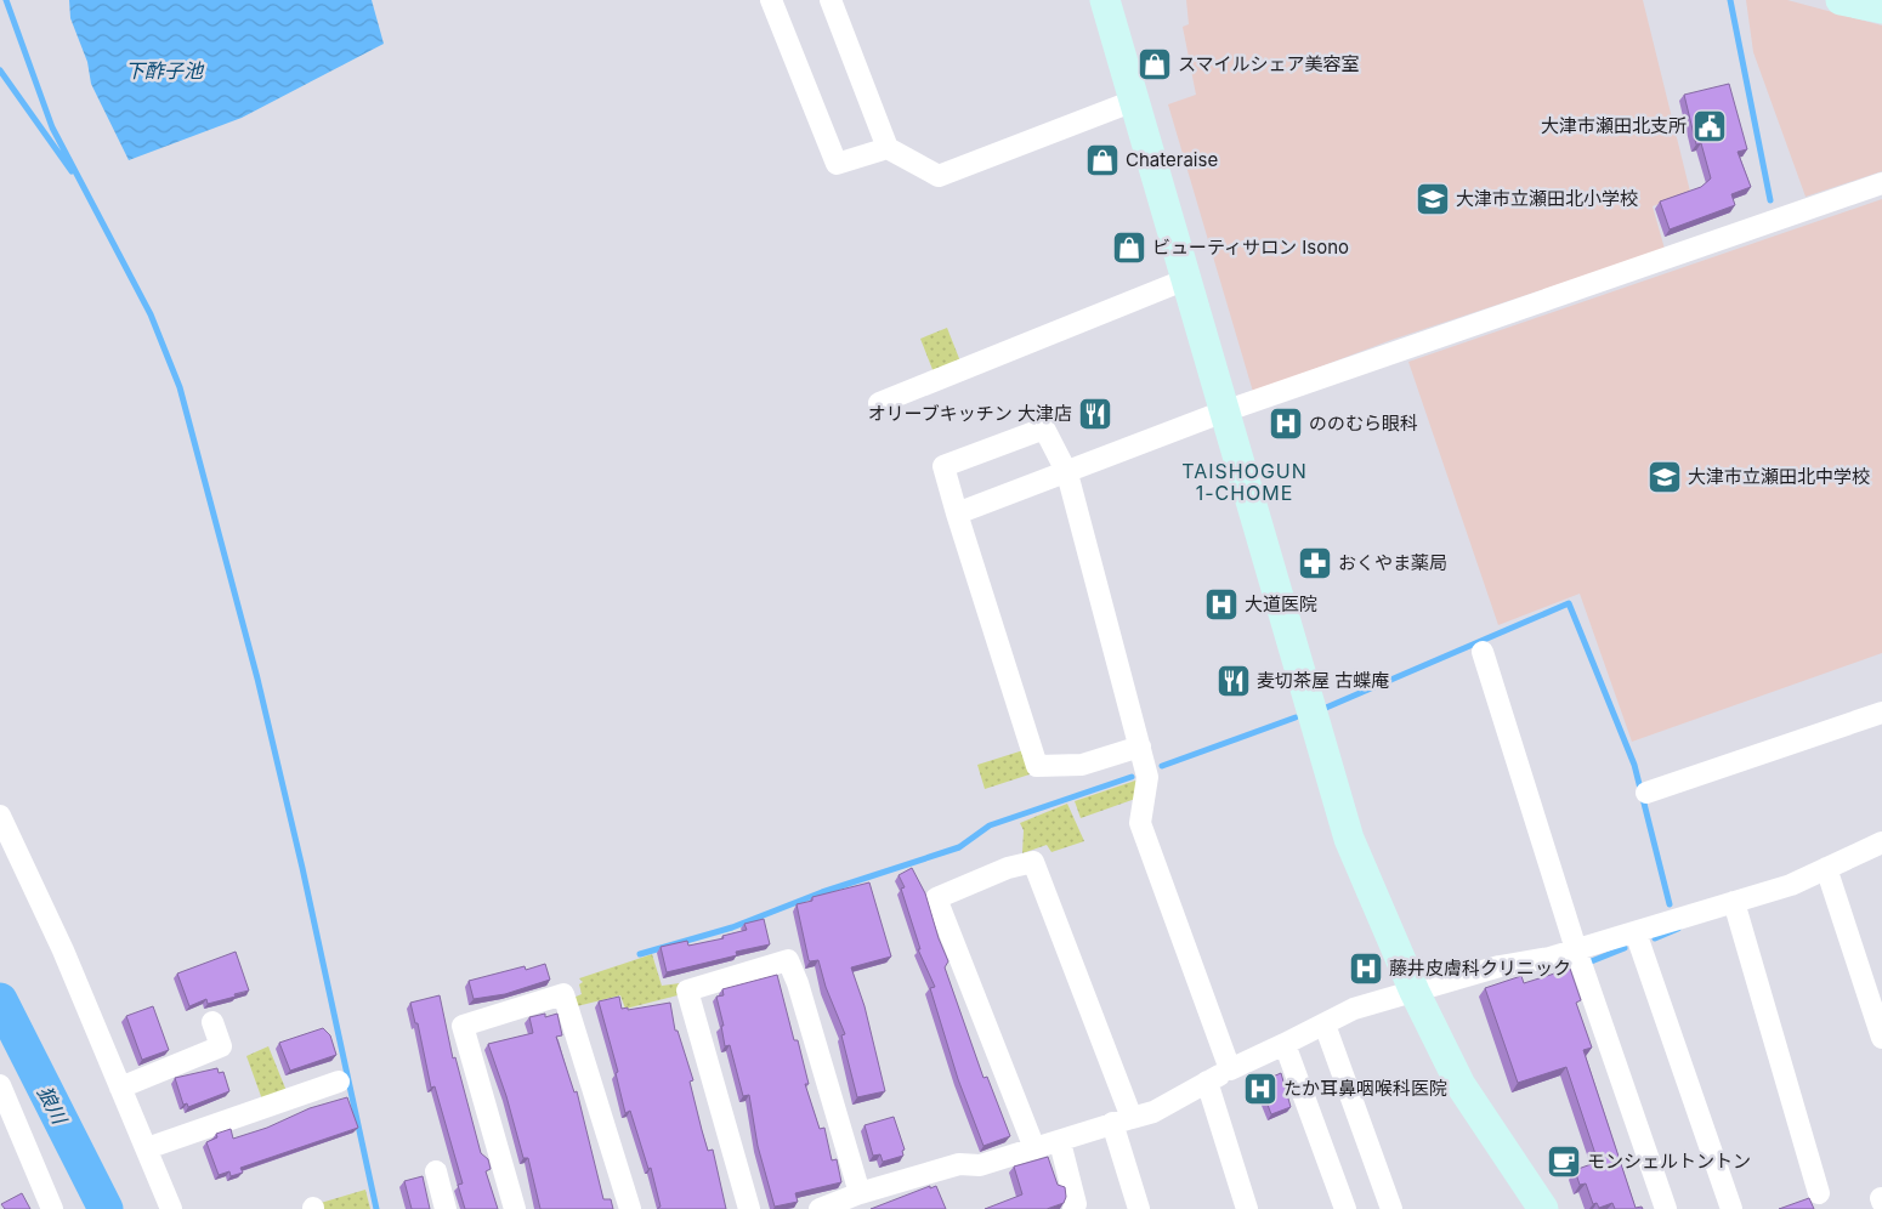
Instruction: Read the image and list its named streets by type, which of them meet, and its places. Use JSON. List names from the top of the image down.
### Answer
{
  "districts": ["TAISHOGUN 1-CHOME"],
  "water": ["下酢子池", "狼川"],
  "places": {
    "shop": ["スマイルシェア美容室", "Chateraise", "ビューティサロン Isono"],
    "public building": ["大津市瀬田北支所"],
    "school or university": ["大津市立瀬田北小学校", "大津市立瀬田北中学校"],
    "restaurant": ["オリーブキッチン 大津店", "麦切茶屋 古蝶庵"],
    "hospital": [
      "ののむら眼科",
      "大道医院",
      "藤井皮膚科クリニック",
      "たか耳鼻咽喉科医院"
    ],
    "pharmacy": ["おくやま薬局"],
    "cafe": ["モンシェルトントン"]
  }
}
